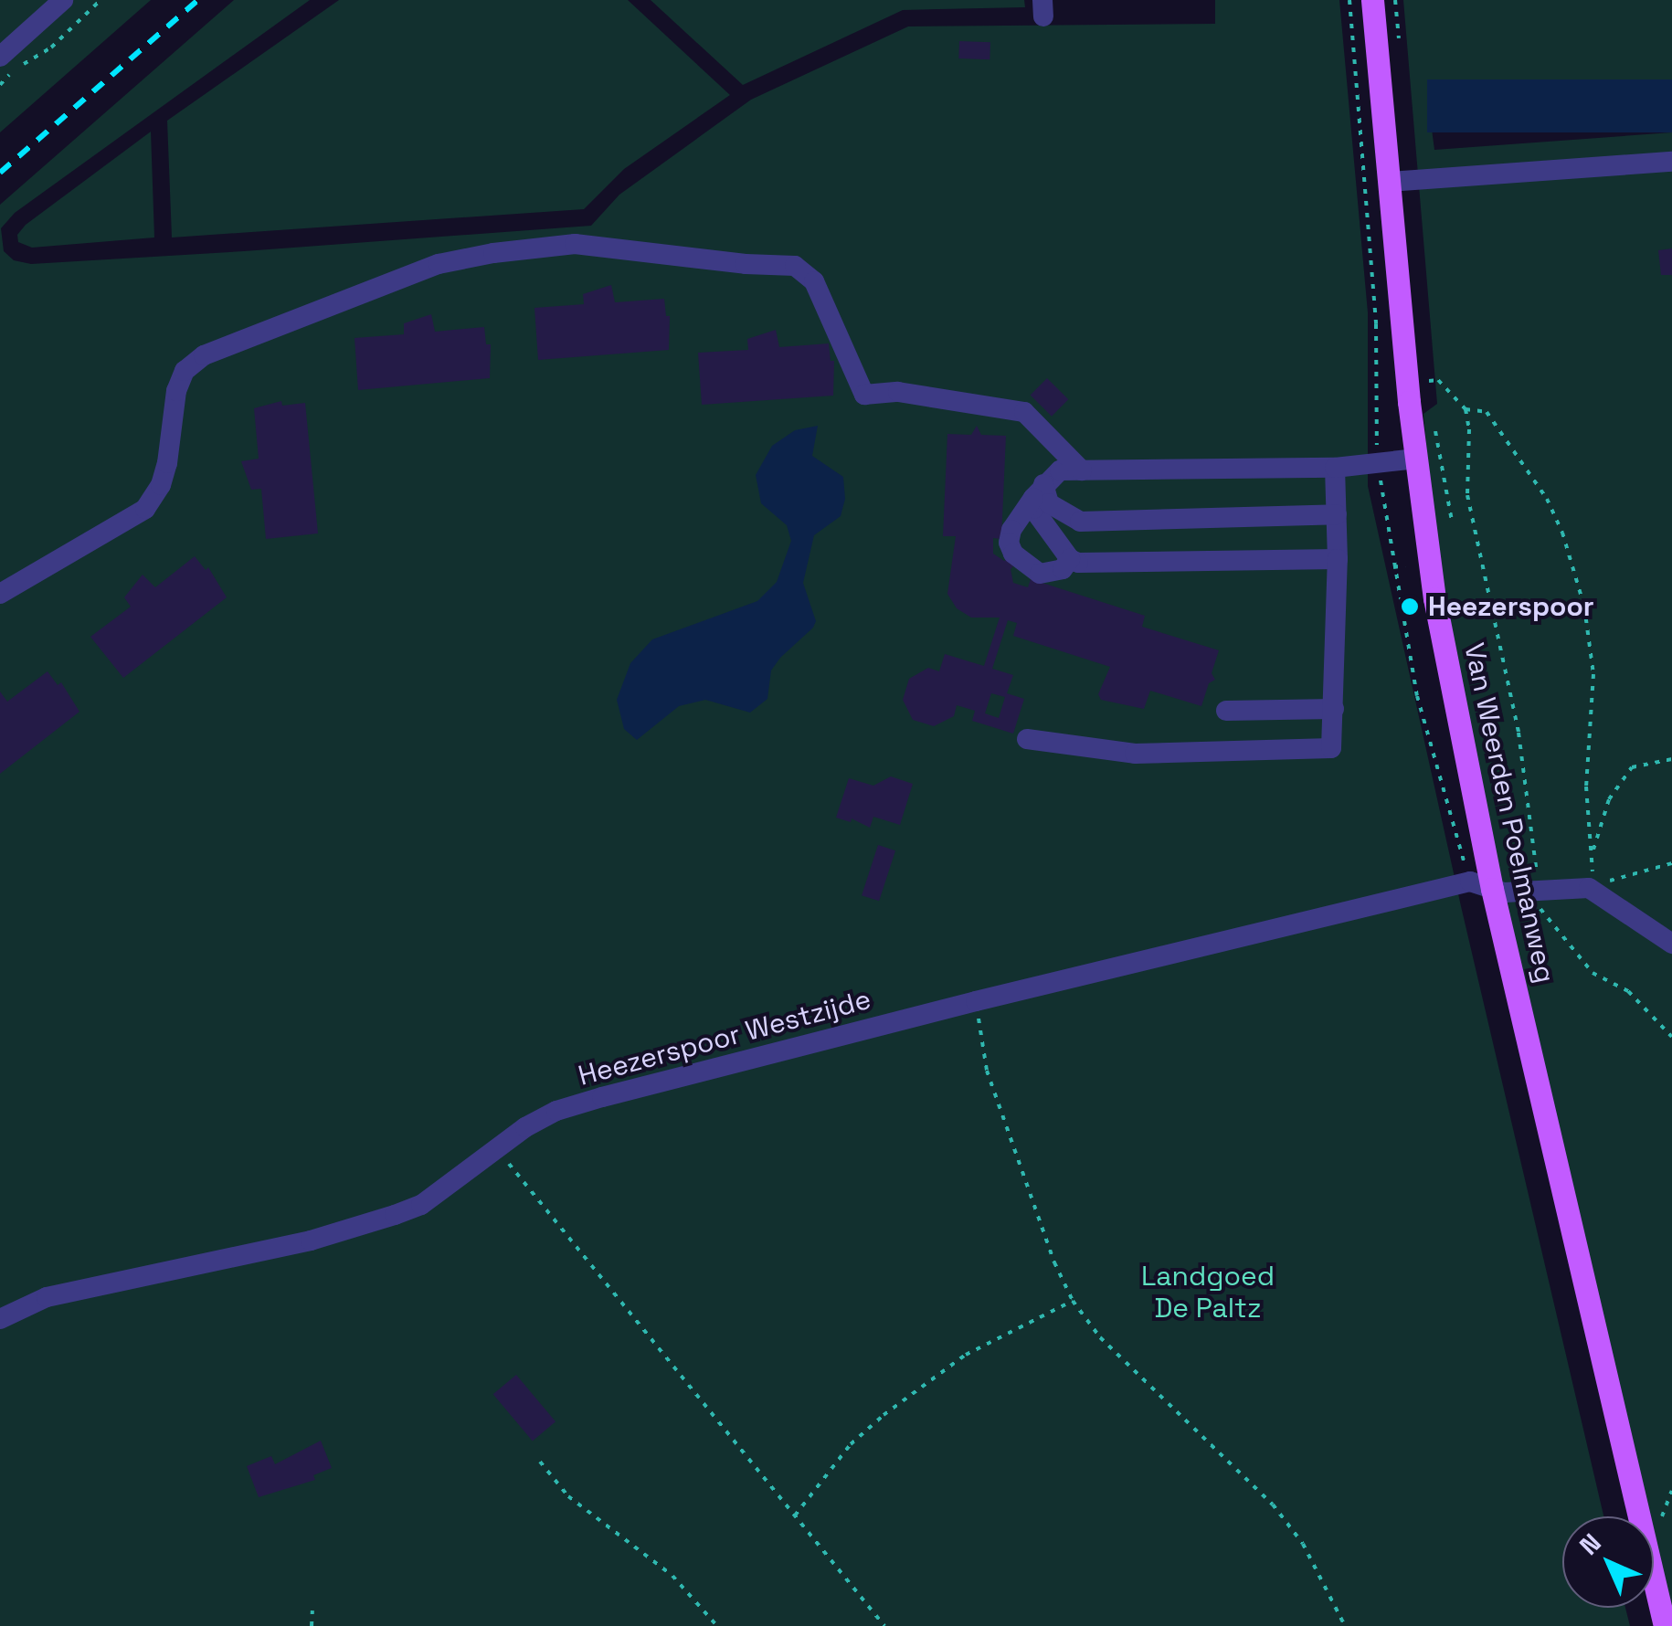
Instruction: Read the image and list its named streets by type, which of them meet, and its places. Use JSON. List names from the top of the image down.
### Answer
{
  "streets": {
    "main road": ["Van Weerden Poelmanweg"],
    "street": ["Heezerspoor Westzijde"]
  },
  "crossings": [
    ["Van Weerden Poelmanweg", "Heezerspoor Westzijde"]
  ],
  "parks": ["Landgoed De Paltz"],
  "places": ["Heezerspoor"],
  "north": "top left"
}
